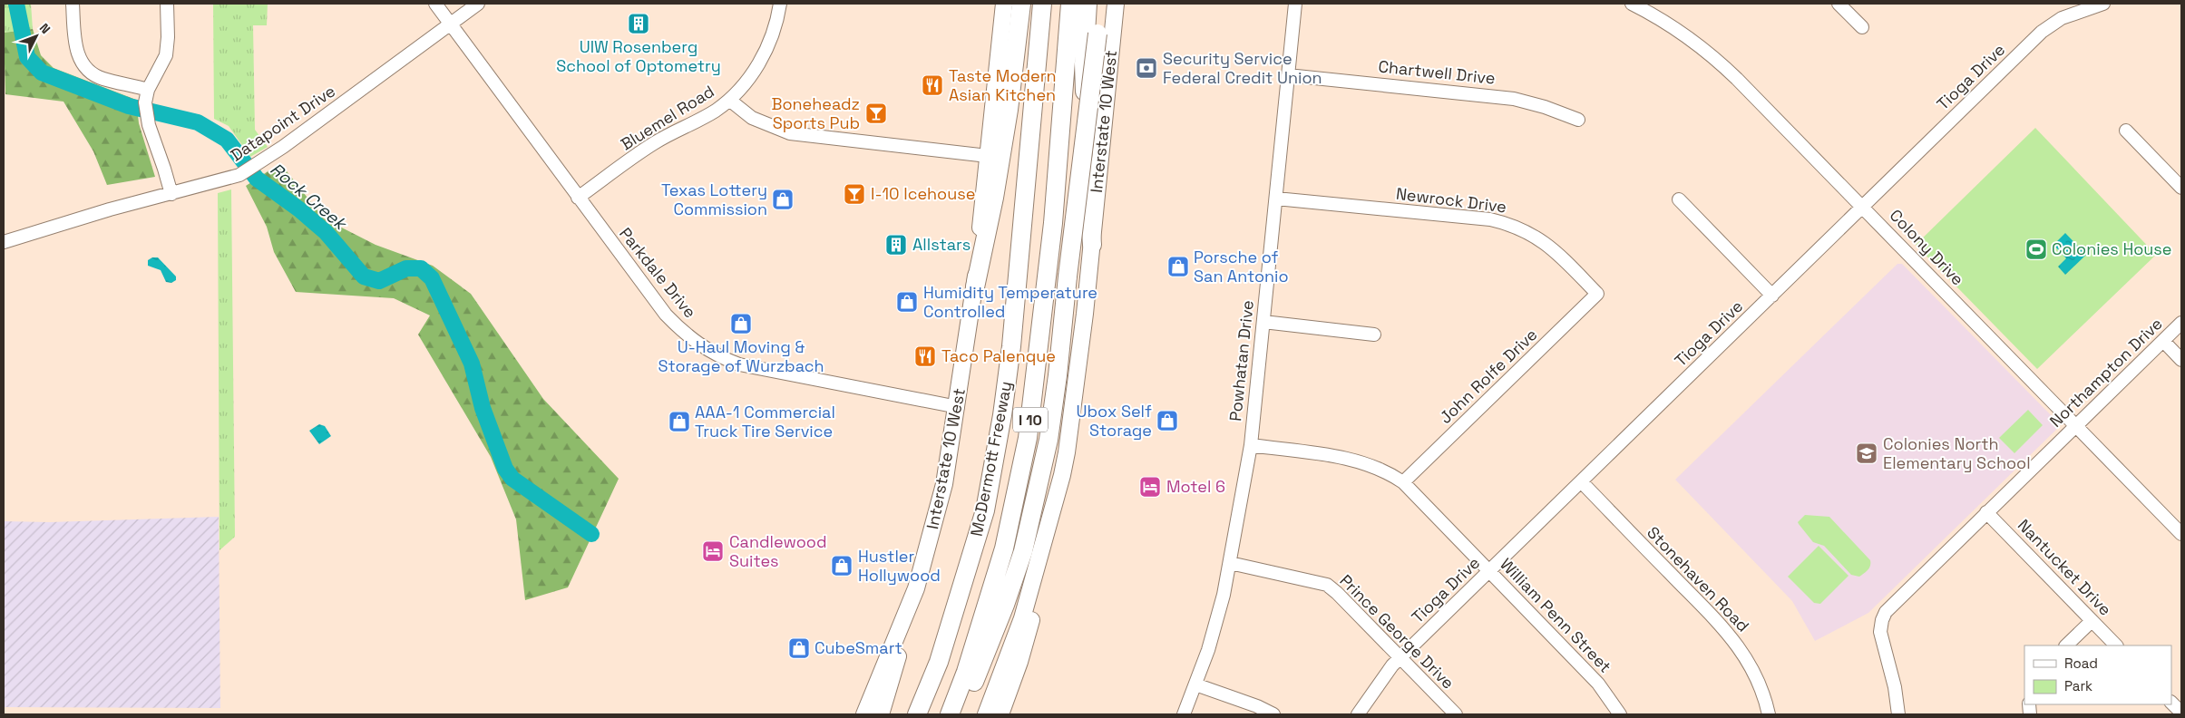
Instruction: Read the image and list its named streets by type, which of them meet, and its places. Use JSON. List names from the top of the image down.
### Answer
{
  "streets": {
    "highway": ["I 10", "McDermott Freeway"],
    "main road": ["Interstate 10 West"],
    "street": [
      "Chartwell Drive",
      "Tioga Drive",
      "Bluemel Road",
      "Datapoint Drive",
      "Newrock Drive",
      "Colony Drive",
      "Parkdale Drive",
      "Powhatan Drive",
      "Northampton Drive",
      "John Rolfe Drive",
      "Nantucket Drive",
      "Stonehaven Road",
      "William Penn Street",
      "Prince George Drive"
    ]
  },
  "crossings": [
    ["Chartwell Drive", "Powhatan Drive"],
    ["Tioga Drive", "Colony Drive"],
    ["Tioga Drive", "Stonehaven Road"],
    ["Tioga Drive", "William Penn Street"],
    ["Tioga Drive", "Prince George Drive"],
    ["Bluemel Road", "Parkdale Drive"],
    ["Interstate 10 West", "Parkdale Drive"],
    ["Datapoint Drive", "Parkdale Drive"],
    ["Newrock Drive", "Powhatan Drive"],
    ["Newrock Drive", "John Rolfe Drive"],
    ["Colony Drive", "Northampton Drive"],
    ["Powhatan Drive", "William Penn Street"],
    ["Powhatan Drive", "Prince George Drive"],
    ["Northampton Drive", "Nantucket Drive"],
    ["John Rolfe Drive", "William Penn Street"]
  ],
  "water": ["Rock Creek"],
  "places": {
    "building": ["UIW Rosenberg School of Optometry", "Allstars"],
    "bank": ["Security Service Federal Credit Union"],
    "restaurant": ["Taste Modern Asian Kitchen", "Taco Palenque"],
    "bar": ["Boneheadz Sports Pub", "I-10 Icehouse"],
    "shop": [
      "Texas Lottery Commission",
      "Porsche of San Antonio",
      "Humidity Temperature Controlled",
      "U-Haul Moving & Storage of Wurzbach",
      "Ubox Self Storage",
      "AAA-1 Commercial Truck Tire Service",
      "Hustler Hollywood",
      "CubeSmart"
    ],
    "sports": ["Colonies House"],
    "school or university": ["Colonies North Elementary School"],
    "hotel": ["Motel 6", "Candlewood Suites"]
  },
  "legend": ["Road", "Park"],
  "north": "top right"
}
